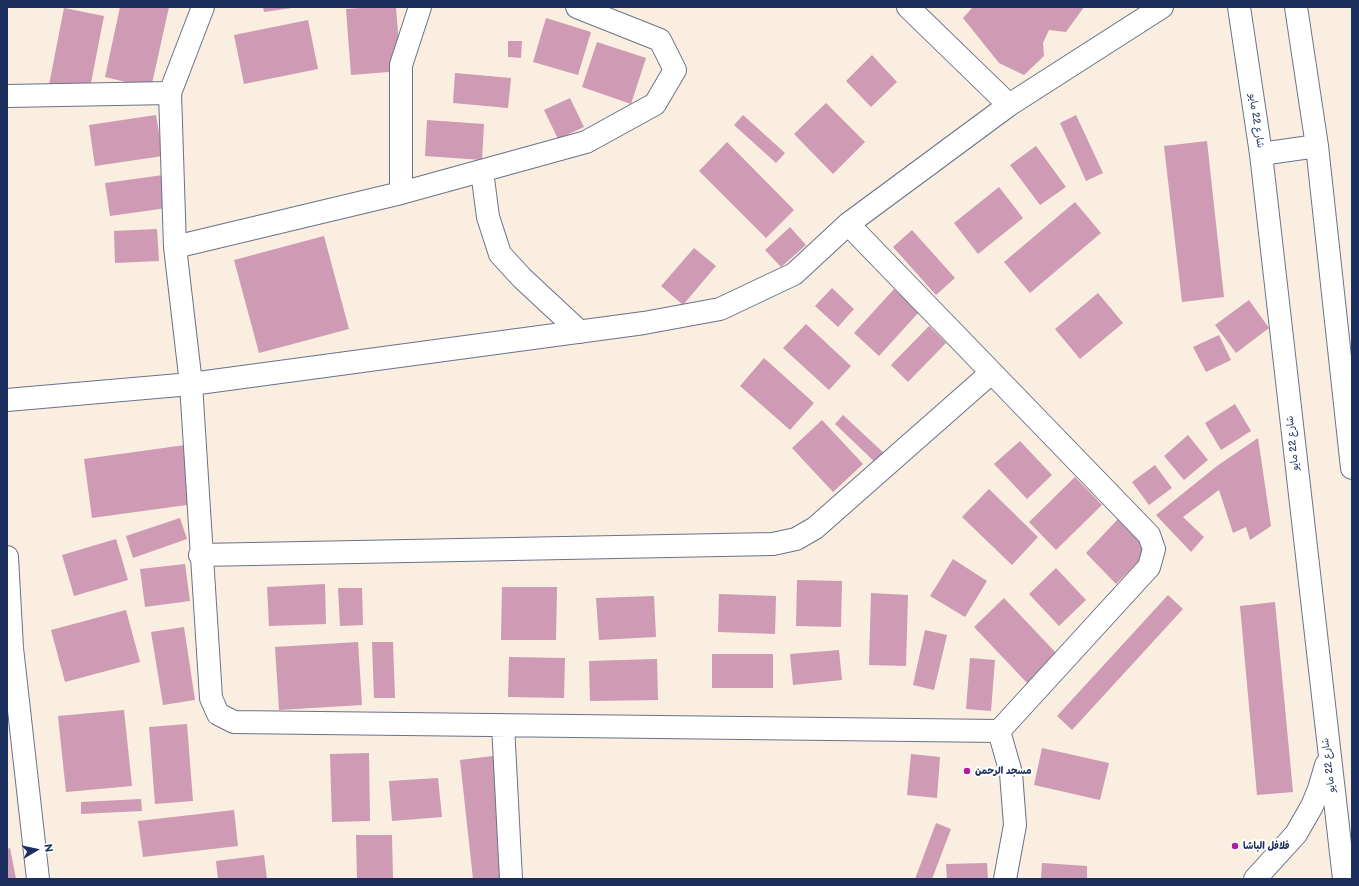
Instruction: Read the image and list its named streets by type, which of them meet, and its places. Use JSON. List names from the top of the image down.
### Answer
{
  "streets": {
    "street": ["شارع 22 مايو"]
  },
  "places": ["مسجد الرحمن", "فلافل الباشا"],
  "north": "right"
}
